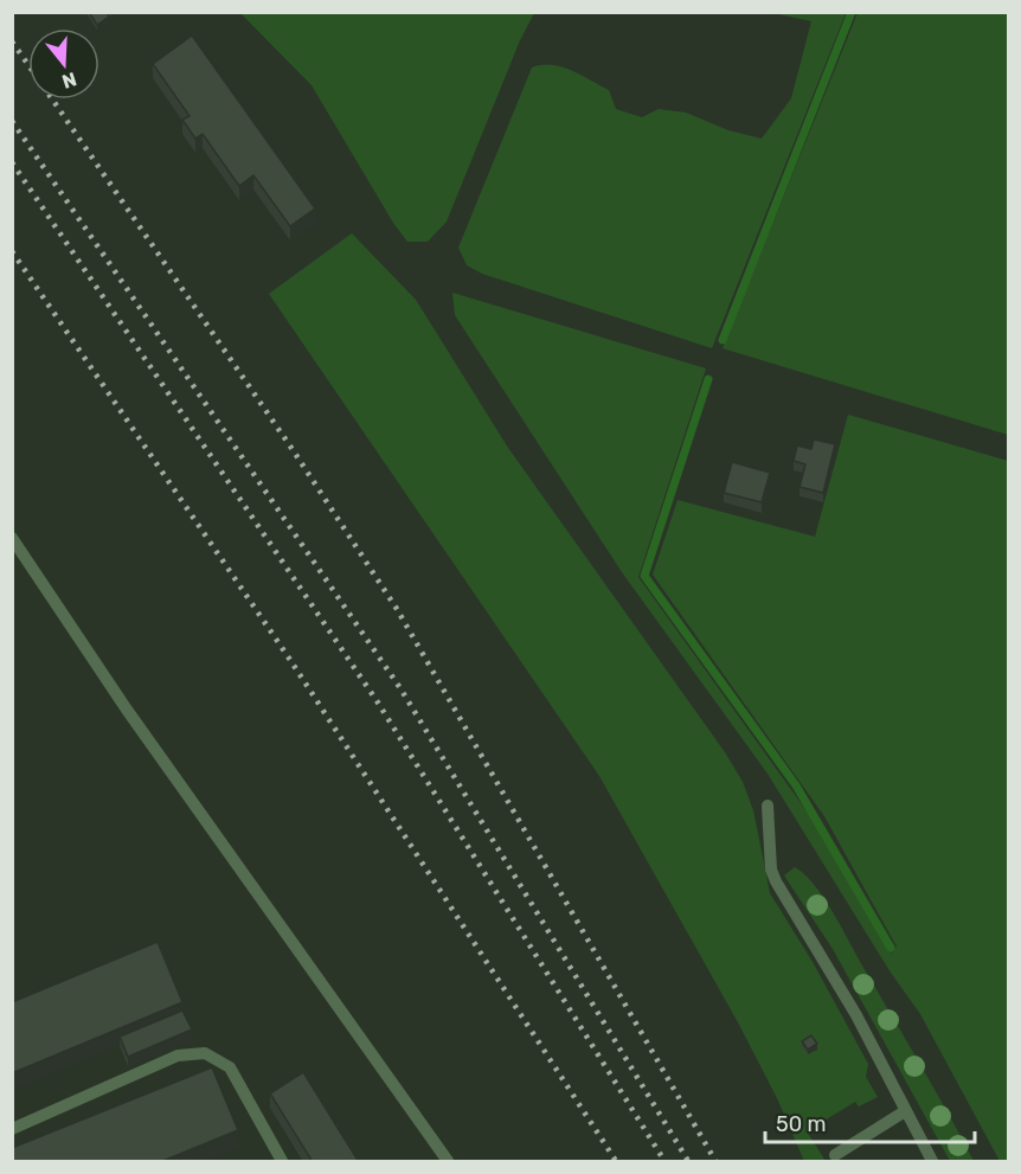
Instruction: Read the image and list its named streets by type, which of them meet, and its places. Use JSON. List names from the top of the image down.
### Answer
{
  "scale_bar": "50 m",
  "north": "bottom"
}
